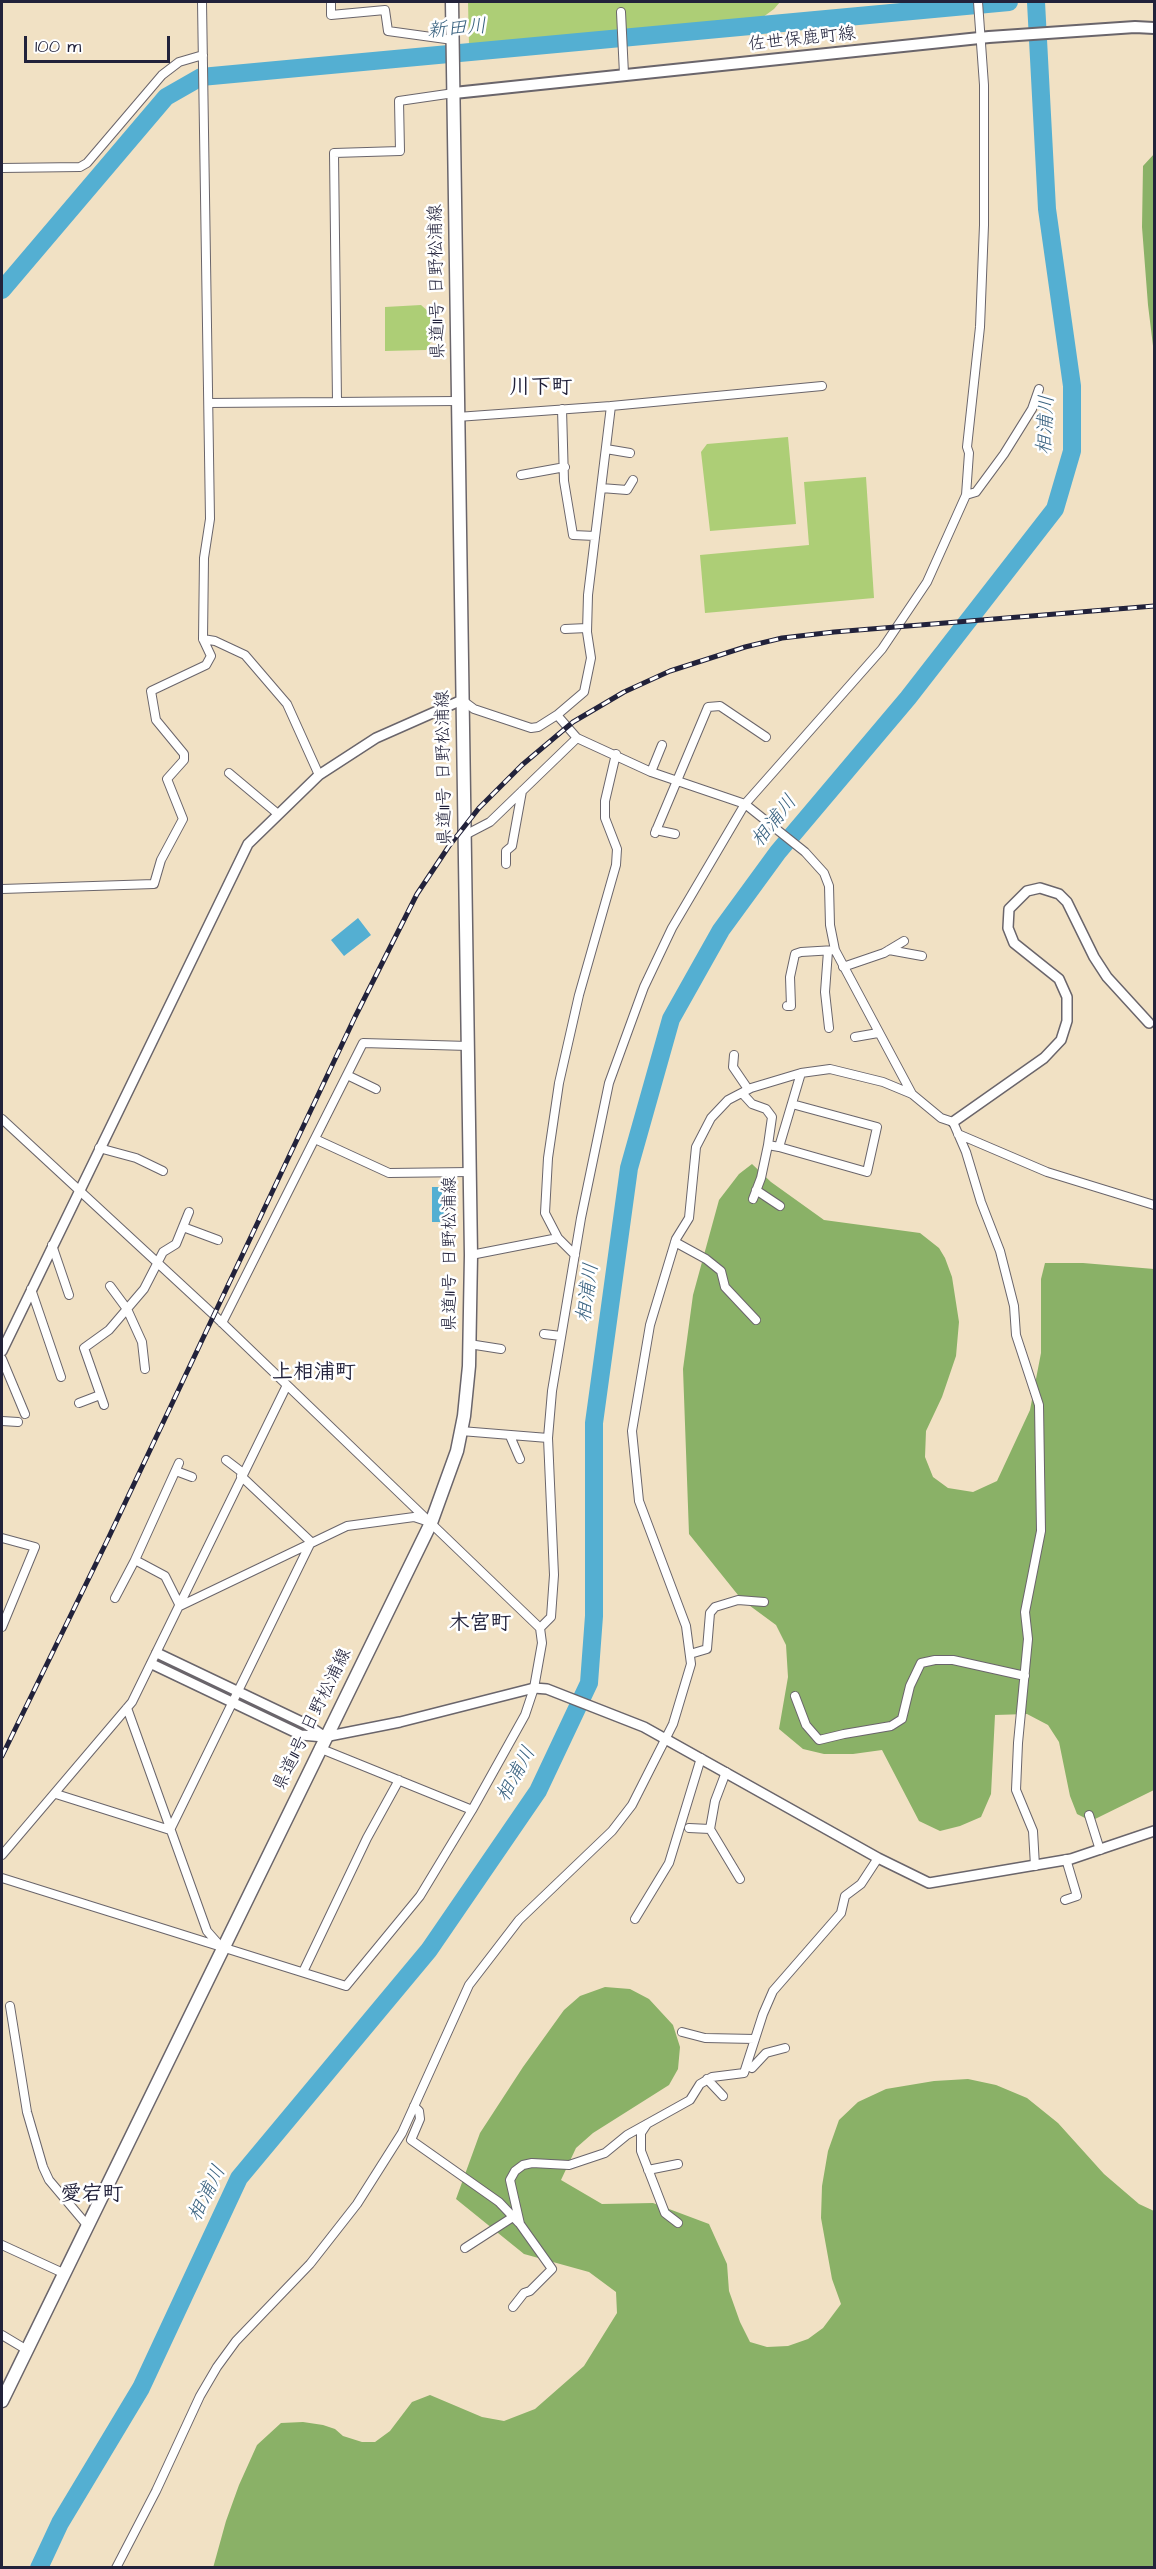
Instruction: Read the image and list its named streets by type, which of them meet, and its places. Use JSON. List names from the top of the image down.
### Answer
{
  "streets": {
    "main road": ["佐世保鹿町線", "県道11号 日野松浦線"]
  },
  "crossings": [
    ["佐世保鹿町線", "県道11号 日野松浦線"]
  ],
  "districts": [
    "川下町",
    "上相浦町",
    "木宮町",
    "愛宕町"
  ],
  "water": ["新田川", "相浦川"],
  "scale_bar": "100 m"
}
